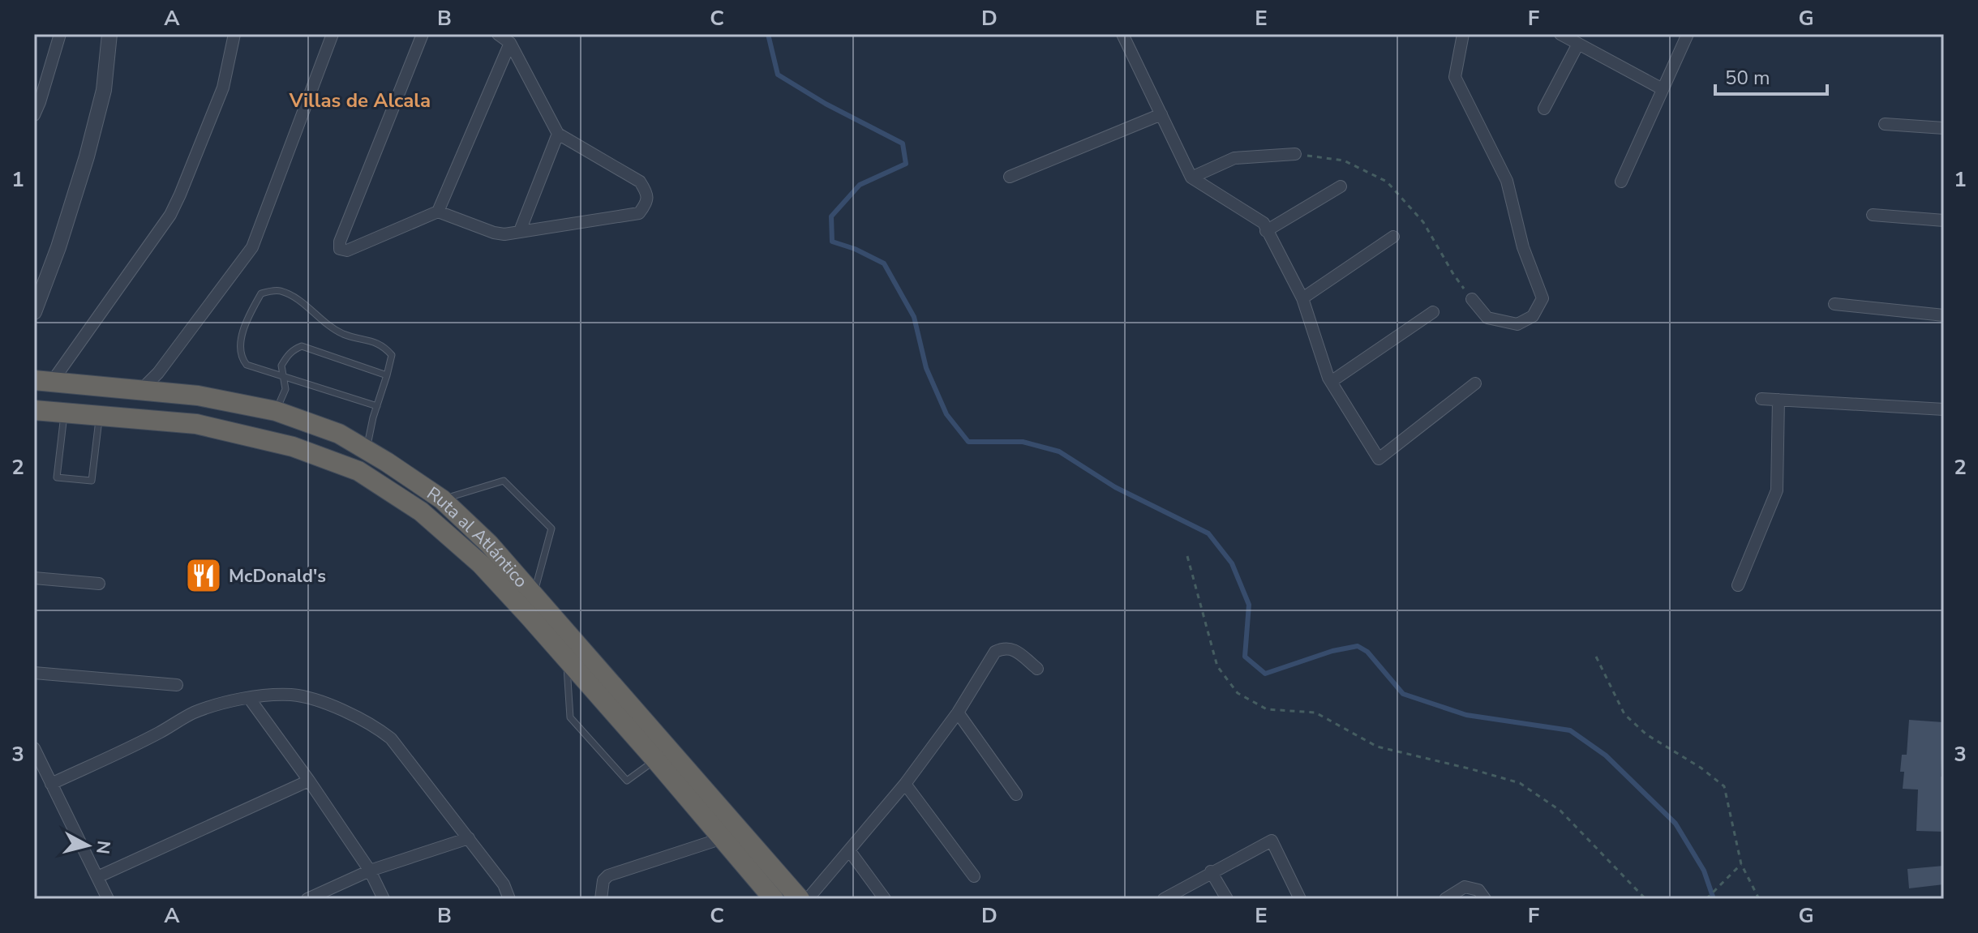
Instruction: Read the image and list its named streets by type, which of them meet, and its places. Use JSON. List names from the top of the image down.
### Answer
{
  "streets": {
    "highway": ["Ruta al Atlántico"]
  },
  "districts": ["Villas de Alcala"],
  "places": {
    "restaurant": ["McDonald's"]
  },
  "scale_bar": "50 m",
  "north": "right",
  "grid": {
    "columns": [
      "A",
      "B",
      "C",
      "D",
      "E",
      "F",
      "G"
    ],
    "rows": ["1", "2", "3"]
  }
}
